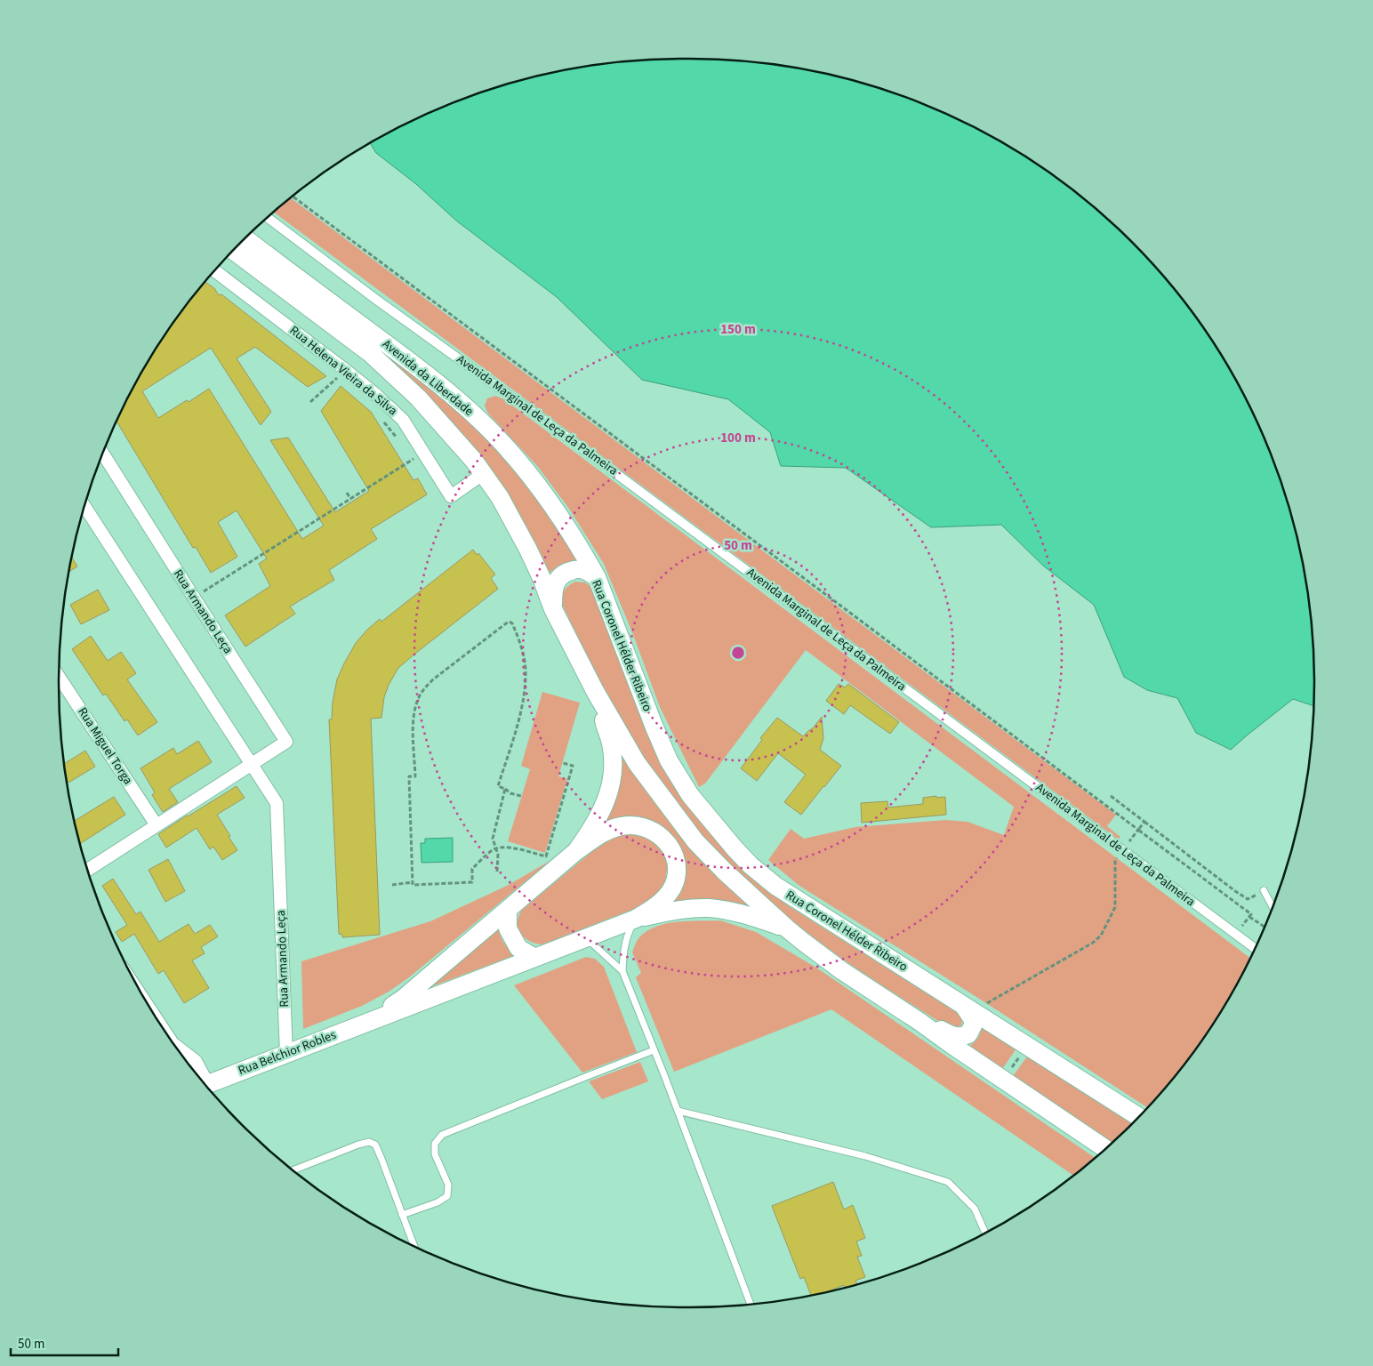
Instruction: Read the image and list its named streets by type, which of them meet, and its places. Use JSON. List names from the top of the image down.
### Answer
{
  "streets": {
    "main road": ["Avenida da Liberdade", "Rua Coronel Hélder Ribeiro", "Rua Belchior Robles"],
    "street": [
      "Rua Helena Vieira da Silva",
      "Avenida Marginal de Leça da Palmeira",
      "Rua Armando Leça",
      "Rua Miguel Torga"
    ]
  },
  "crossings": [
    ["Rua Helena Vieira da Silva", "Avenida da Liberdade"],
    ["Avenida da Liberdade", "Rua Coronel Hélder Ribeiro"],
    ["Rua Armando Leça", "Rua Miguel Torga"],
    ["Rua Armando Leça", "Rua Belchior Robles"],
    ["Rua Coronel Hélder Ribeiro", "Rua Belchior Robles"]
  ],
  "scale_bar": "50 m",
  "rings": ["150 m", "100 m", "50 m"]
}
